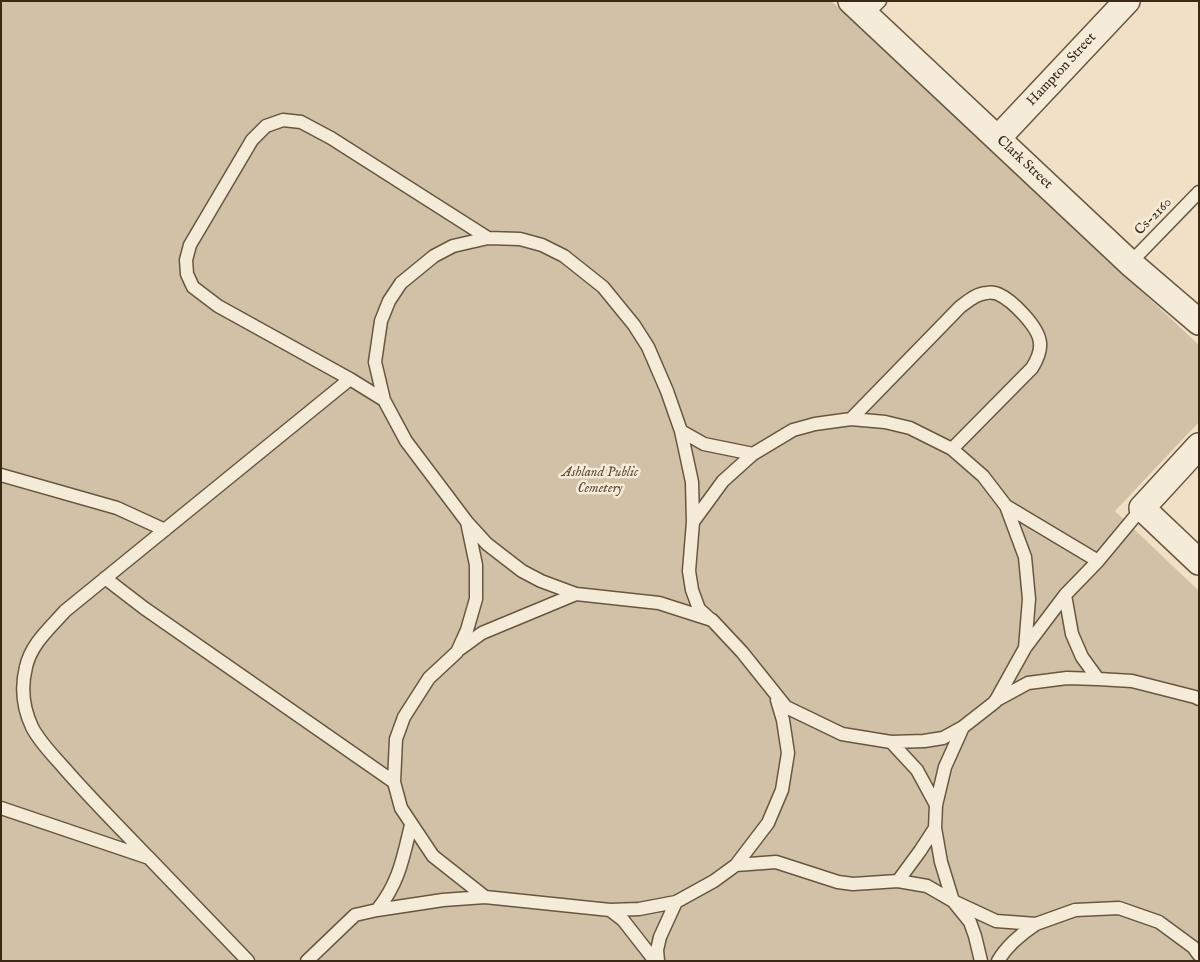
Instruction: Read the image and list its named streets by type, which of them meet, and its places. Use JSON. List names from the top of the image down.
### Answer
{
  "streets": {
    "street": ["Hampton Street", "Clark Street"],
    "lane": ["Cs-2160"]
  },
  "crossings": [
    ["Hampton Street", "Clark Street"],
    ["Clark Street", "Cs-2160"]
  ],
  "parks": ["Ashland Public Cemetery"]
}
